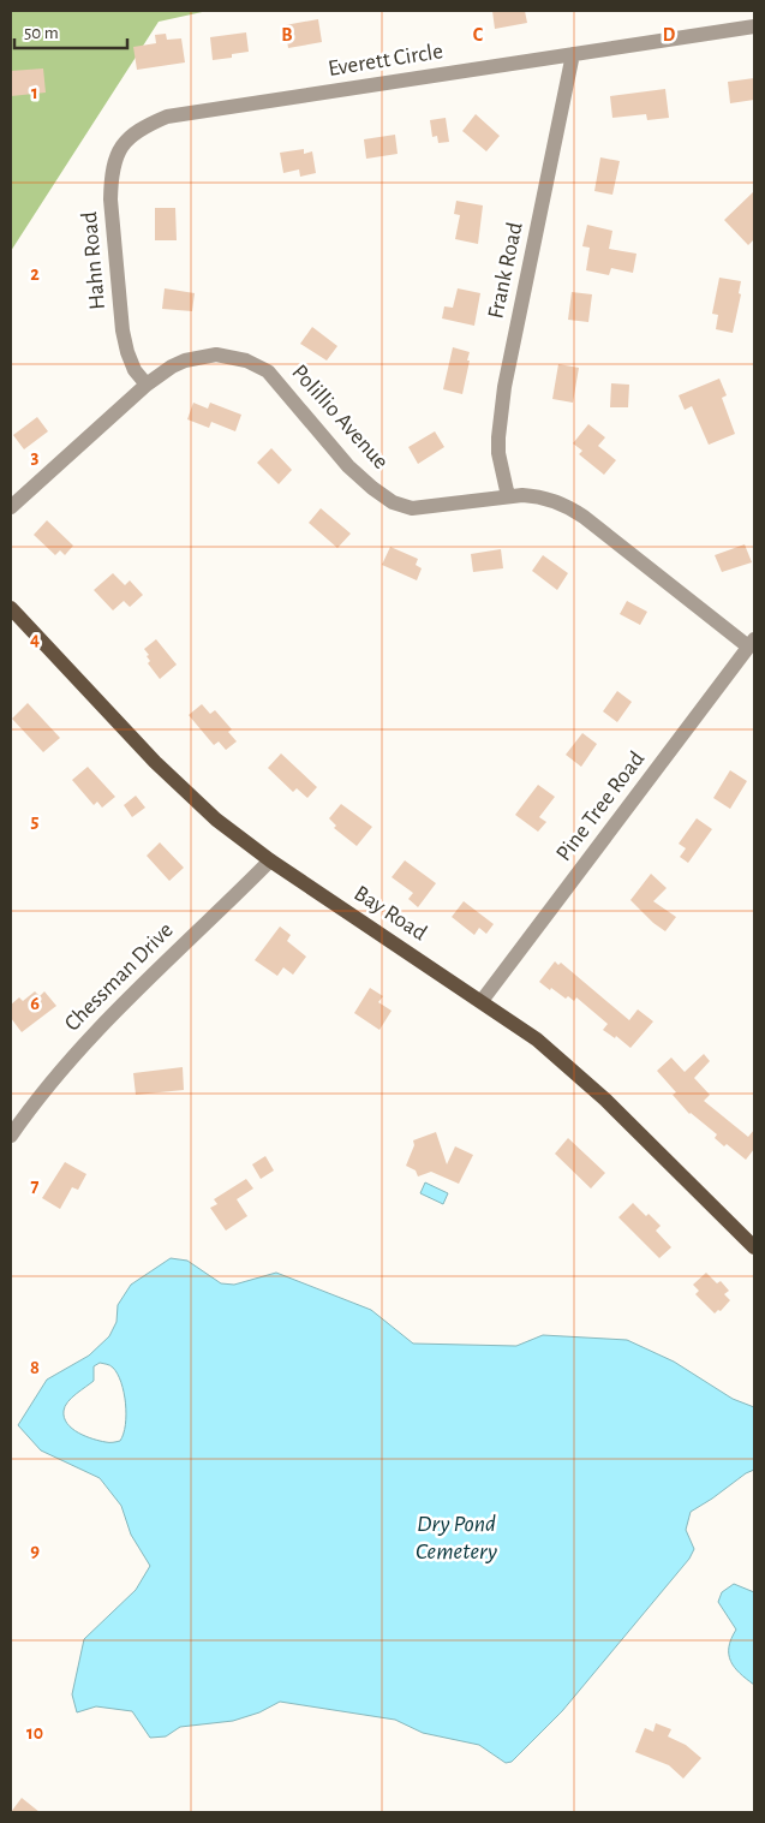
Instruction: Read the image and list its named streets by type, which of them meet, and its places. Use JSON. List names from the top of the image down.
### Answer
{
  "streets": {
    "main road": ["Bay Road"],
    "street": [
      "Everett Circle",
      "Hahn Road",
      "Frank Road",
      "Polillio Avenue",
      "Pine Tree Road",
      "Chessman Drive"
    ]
  },
  "crossings": [
    ["Everett Circle", "Hahn Road"],
    ["Everett Circle", "Frank Road"],
    ["Hahn Road", "Polillio Avenue"],
    ["Frank Road", "Polillio Avenue"],
    ["Polillio Avenue", "Pine Tree Road"],
    ["Pine Tree Road", "Bay Road"],
    ["Bay Road", "Chessman Drive"]
  ],
  "water": ["Dry Pond Cemetery"],
  "scale_bar": "50 m",
  "grid": {
    "columns": ["B", "C", "D"],
    "rows": [
      "1",
      "2",
      "3",
      "4",
      "5",
      "6",
      "7",
      "8",
      "9",
      "10"
    ]
  }
}
